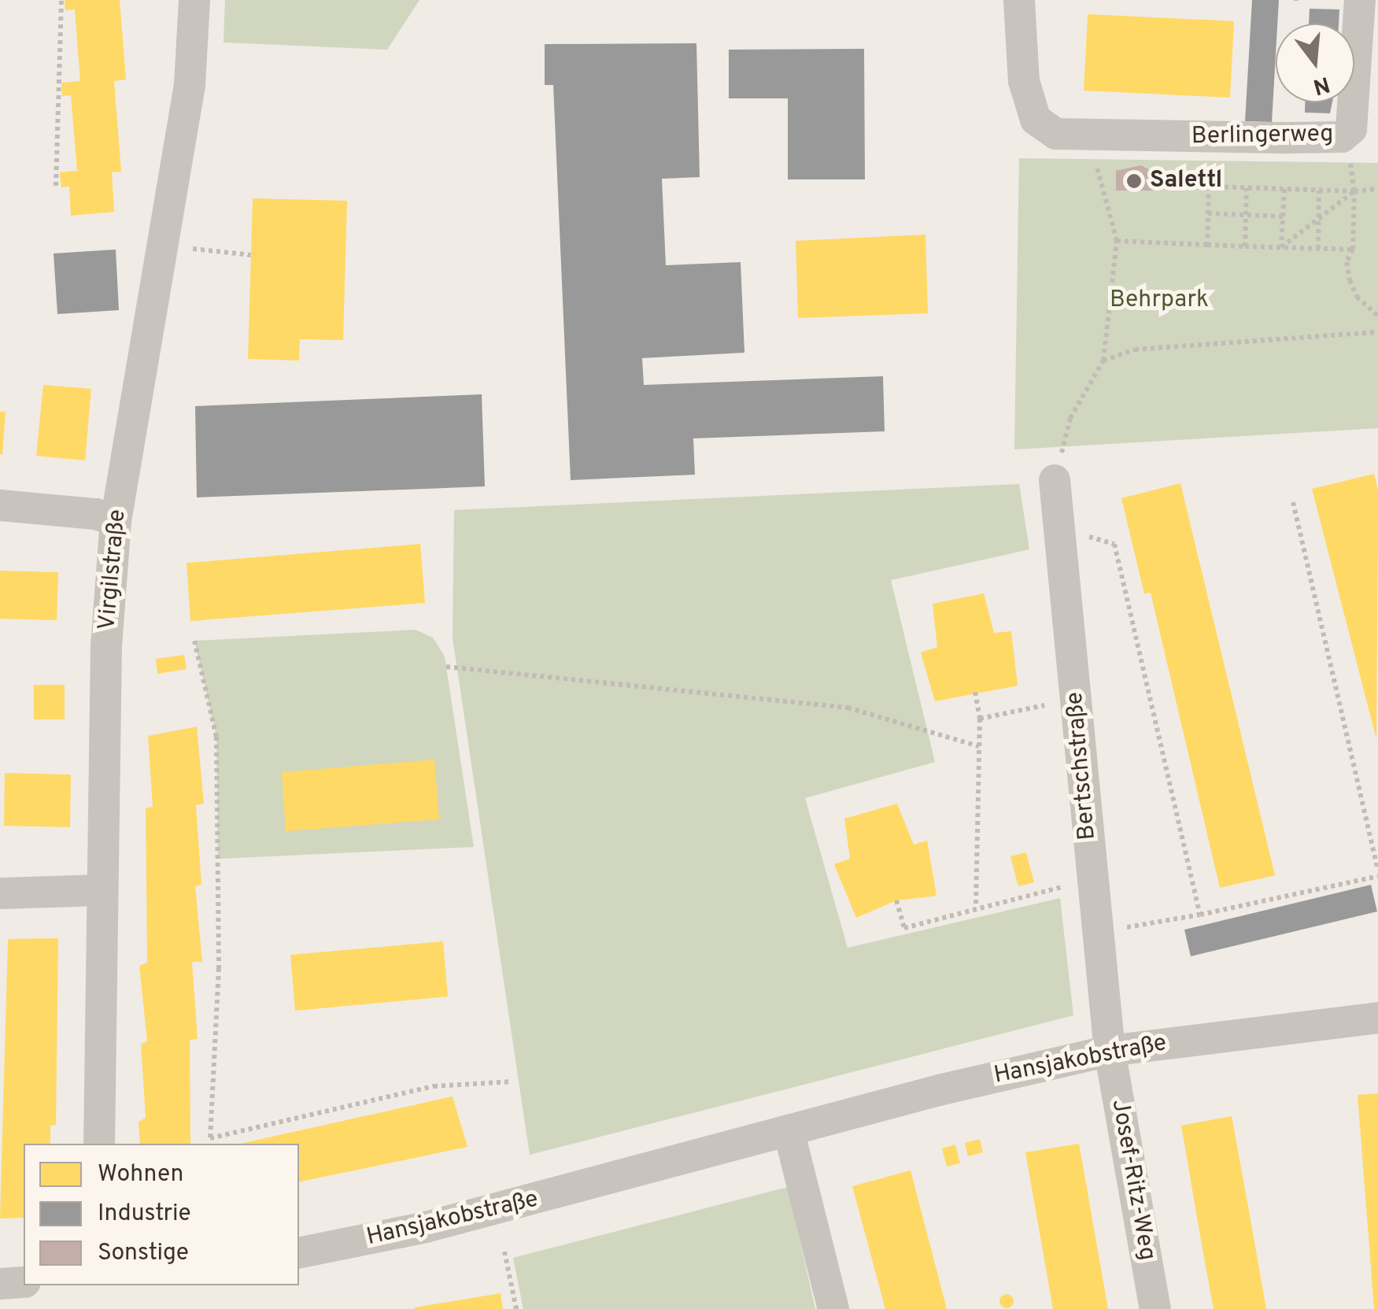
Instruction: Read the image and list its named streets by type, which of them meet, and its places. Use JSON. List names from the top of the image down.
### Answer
{
  "streets": {
    "street": [
      "Berlingerweg",
      "Virgilstraße",
      "Bertschstraße",
      "Hansjakobstraße",
      "Josef-Ritz-Weg"
    ]
  },
  "crossings": [
    ["Bertschstraße", "Hansjakobstraße"],
    ["Bertschstraße", "Josef-Ritz-Weg"],
    ["Hansjakobstraße", "Josef-Ritz-Weg"]
  ],
  "parks": ["Behrpark"],
  "places": ["Salettl"],
  "legend": ["Wohnen", "Industrie", "Sonstige"],
  "north": "bottom"
}
